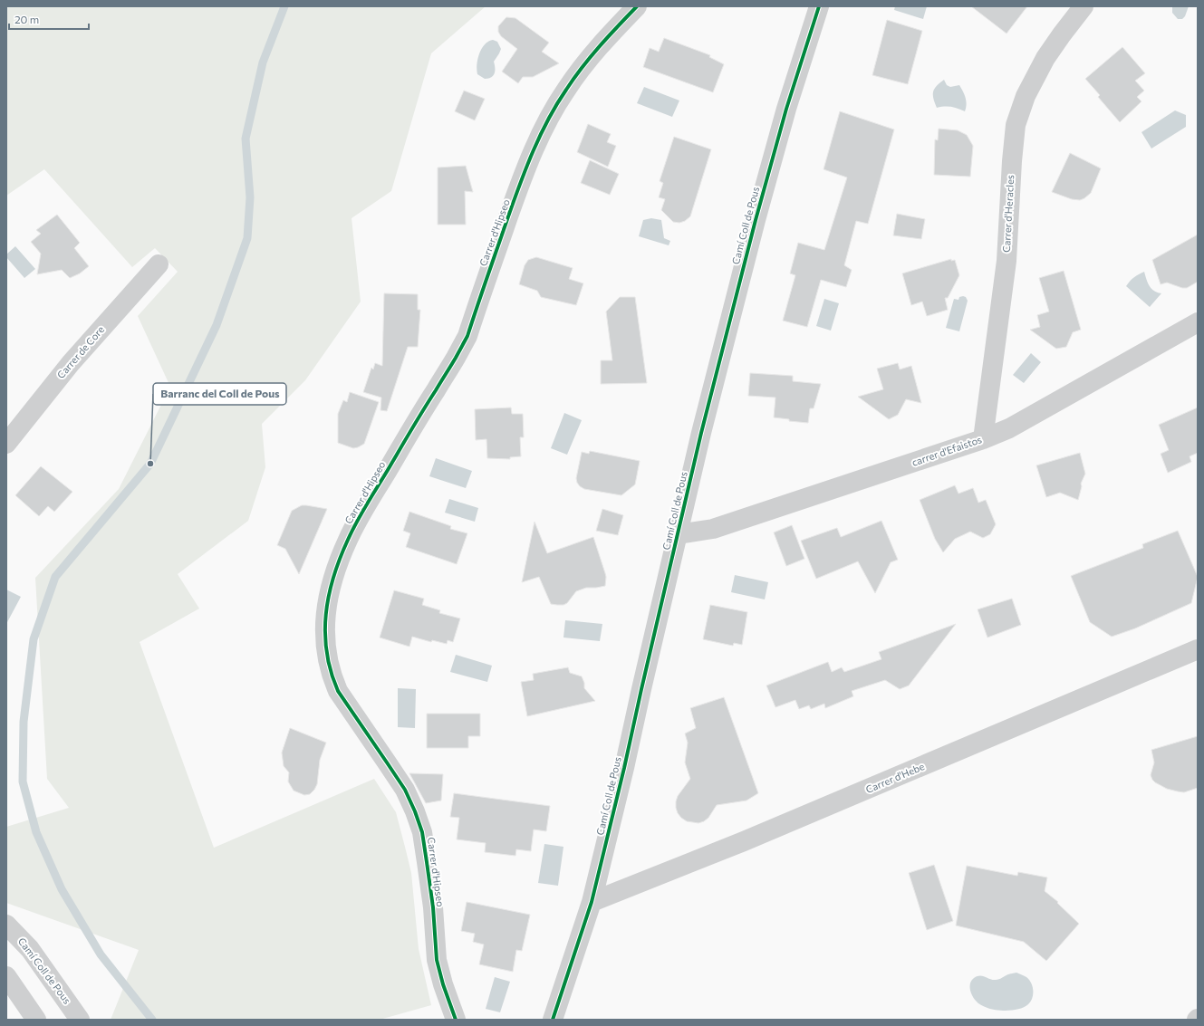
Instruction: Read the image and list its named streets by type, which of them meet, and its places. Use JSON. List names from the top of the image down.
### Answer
{
  "streets": {
    "street": [
      "Carrer d'Heracles",
      "Camí Coll de Pous",
      "Carrer d'Hipseo",
      "Carrer de Core",
      "carrer d'Efaistos",
      "Carrer d'Hebe"
    ]
  },
  "crossings": [
    ["Carrer d'Heracles", "carrer d'Efaistos"],
    ["Camí Coll de Pous", "carrer d'Efaistos"],
    ["Camí Coll de Pous", "Carrer d'Hebe"]
  ],
  "places": ["Barranc del Coll de Pous"],
  "scale_bar": "20 m"
}
